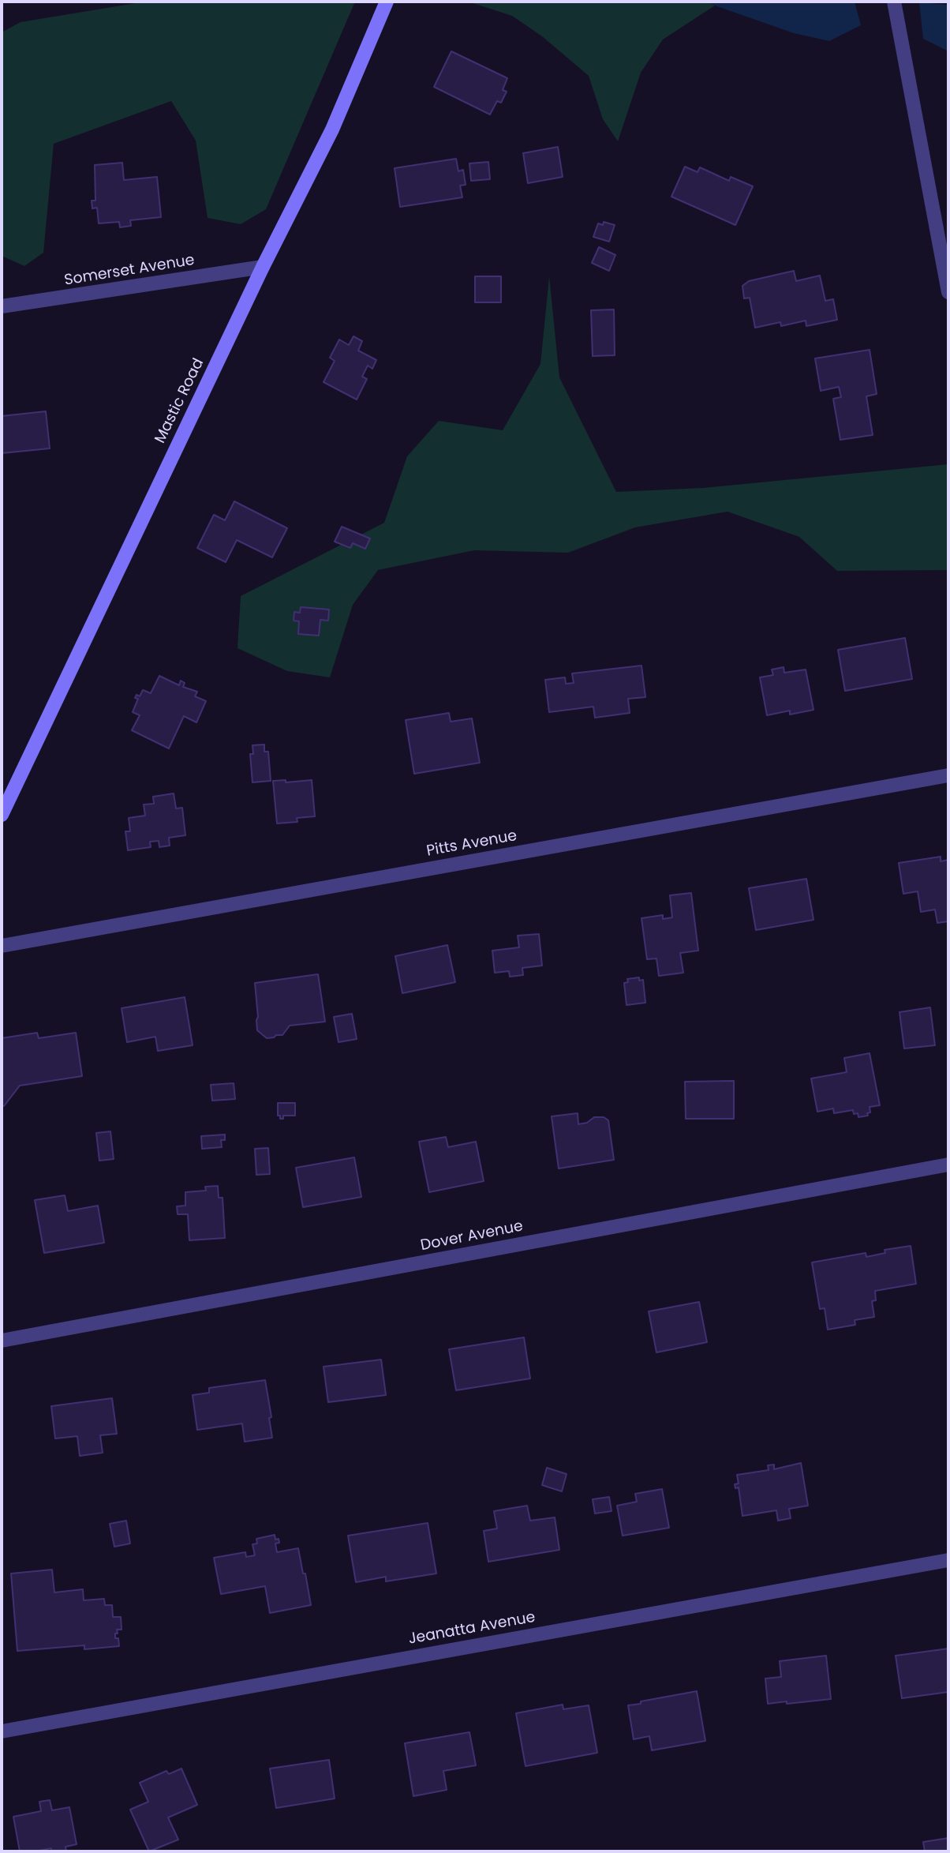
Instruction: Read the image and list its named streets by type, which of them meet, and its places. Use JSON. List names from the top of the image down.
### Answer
{
  "streets": {
    "main road": ["Mastic Road"],
    "street": [
      "Somerset Avenue",
      "Pitts Avenue",
      "Dover Avenue",
      "Jeanatta Avenue"
    ]
  },
  "crossings": [
    ["Somerset Avenue", "Mastic Road"]
  ]
}
